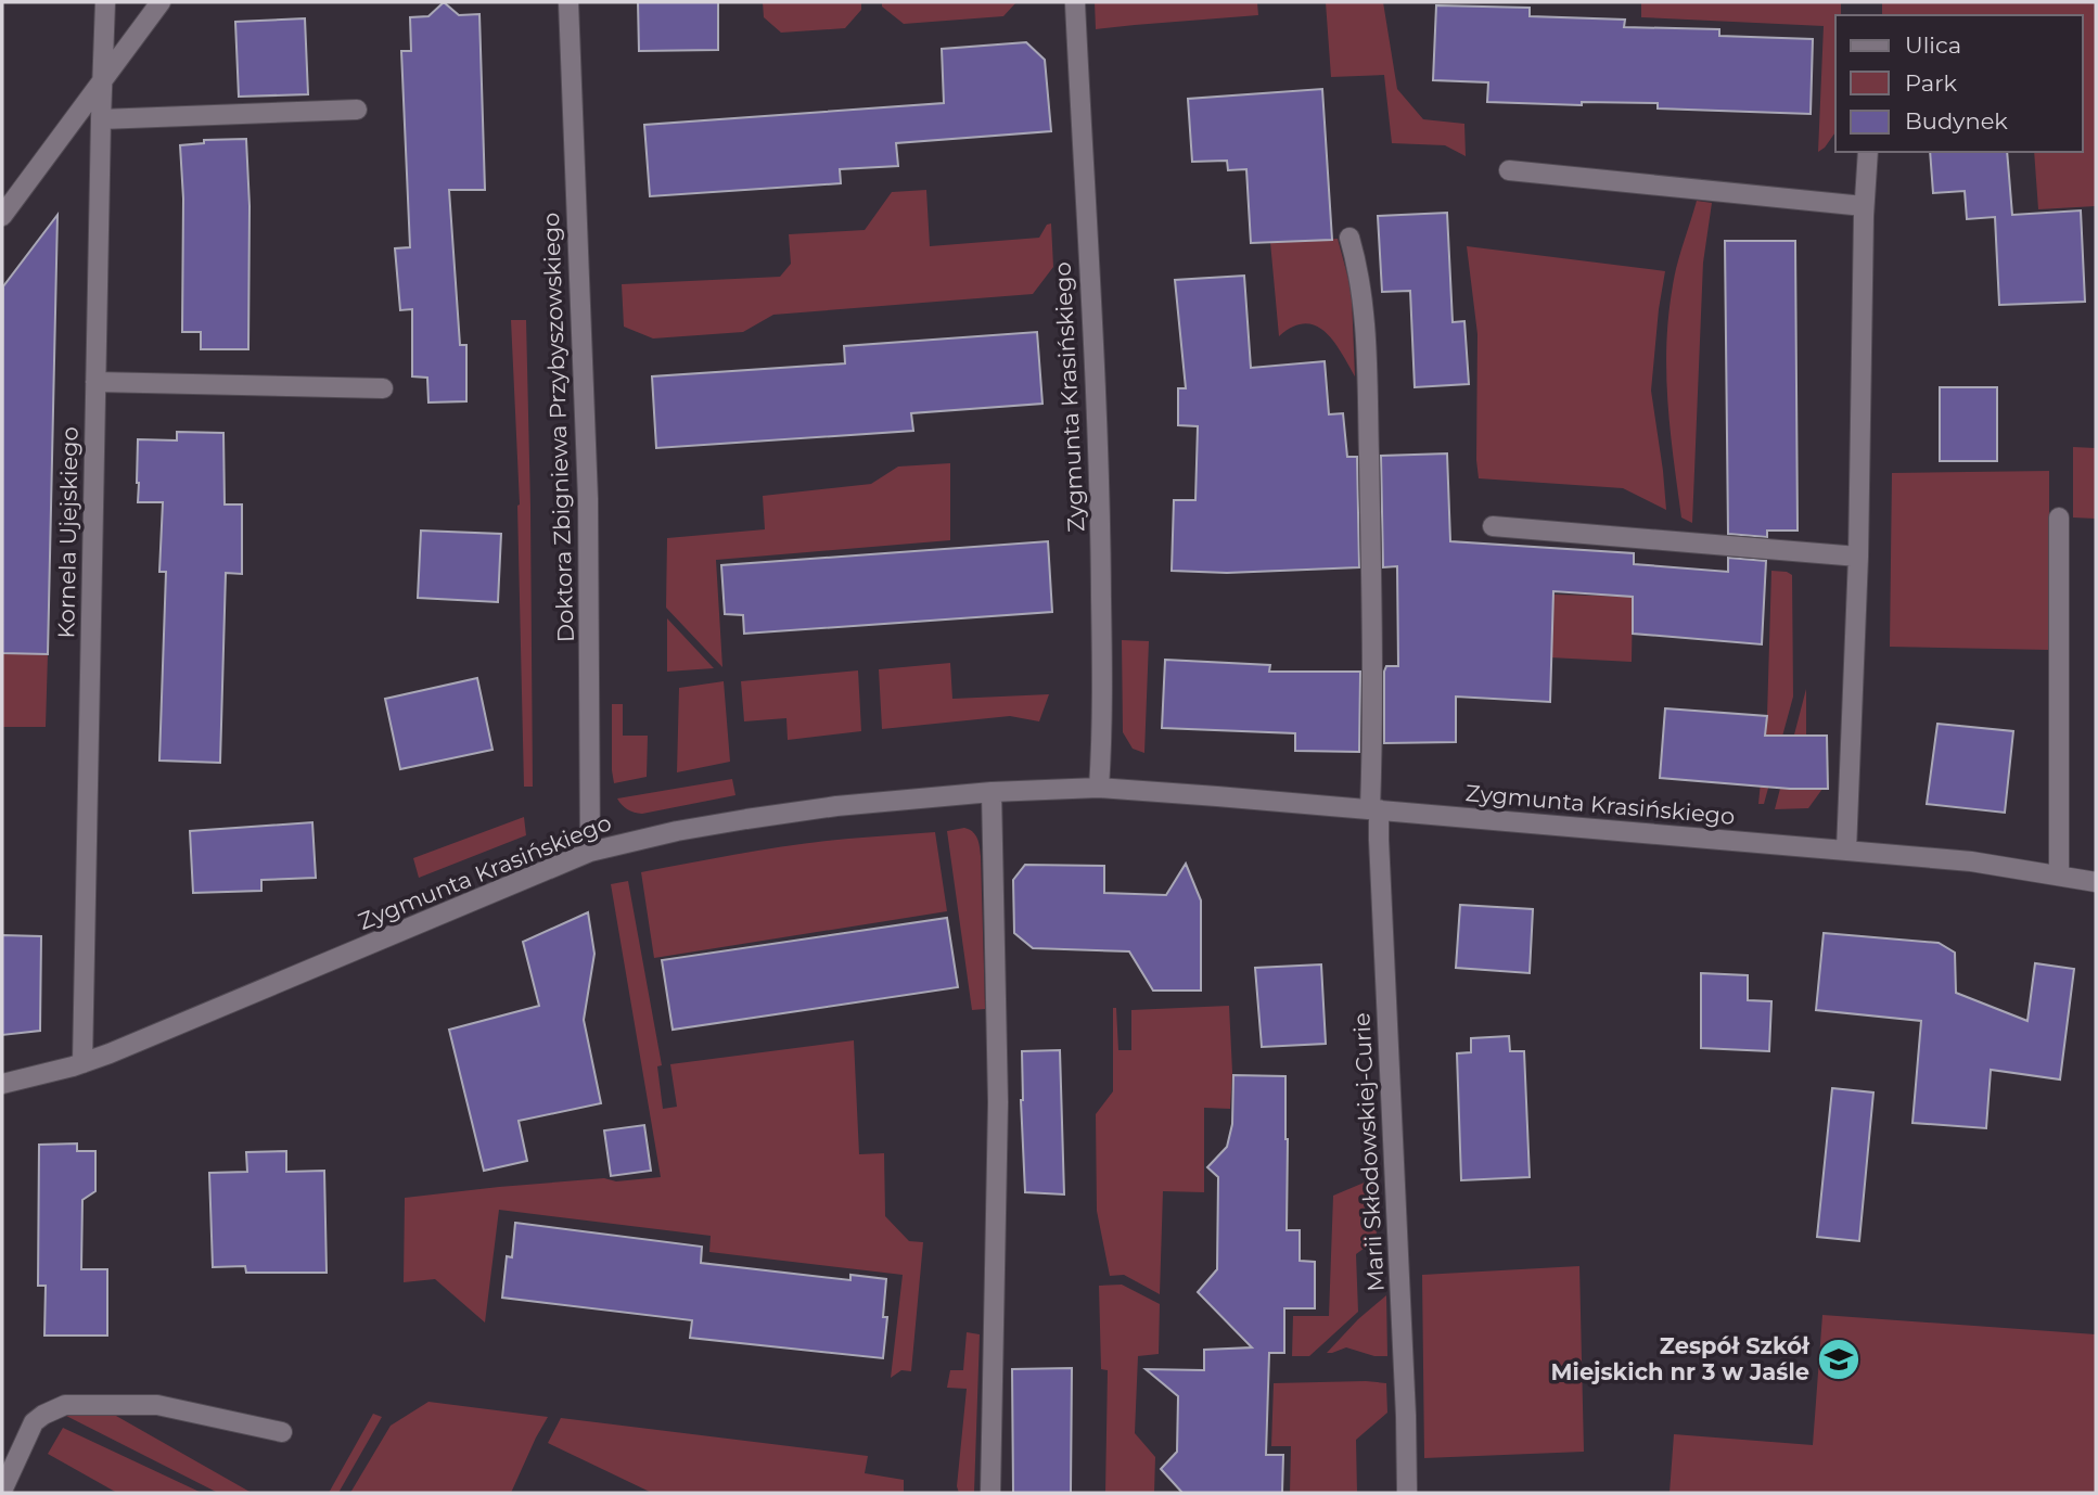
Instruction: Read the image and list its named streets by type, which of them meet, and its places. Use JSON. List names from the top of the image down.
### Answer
{
  "streets": {
    "street": [
      "Zygmunta Krasińskiego",
      "Doktora Zbigniewa Przybyszowskiego",
      "Kornela Ujejskiego",
      "Marii Skłodowskiej-Curie"
    ]
  },
  "crossings": [
    ["Zygmunta Krasińskiego", "Doktora Zbigniewa Przybyszowskiego"],
    ["Zygmunta Krasińskiego", "Kornela Ujejskiego"],
    ["Zygmunta Krasińskiego", "Marii Skłodowskiej-Curie"]
  ],
  "places": {
    "school or university": ["Zespół Szkół Miejskich nr 3 w Jaśle"]
  },
  "legend": ["Ulica", "Park", "Budynek"]
}
